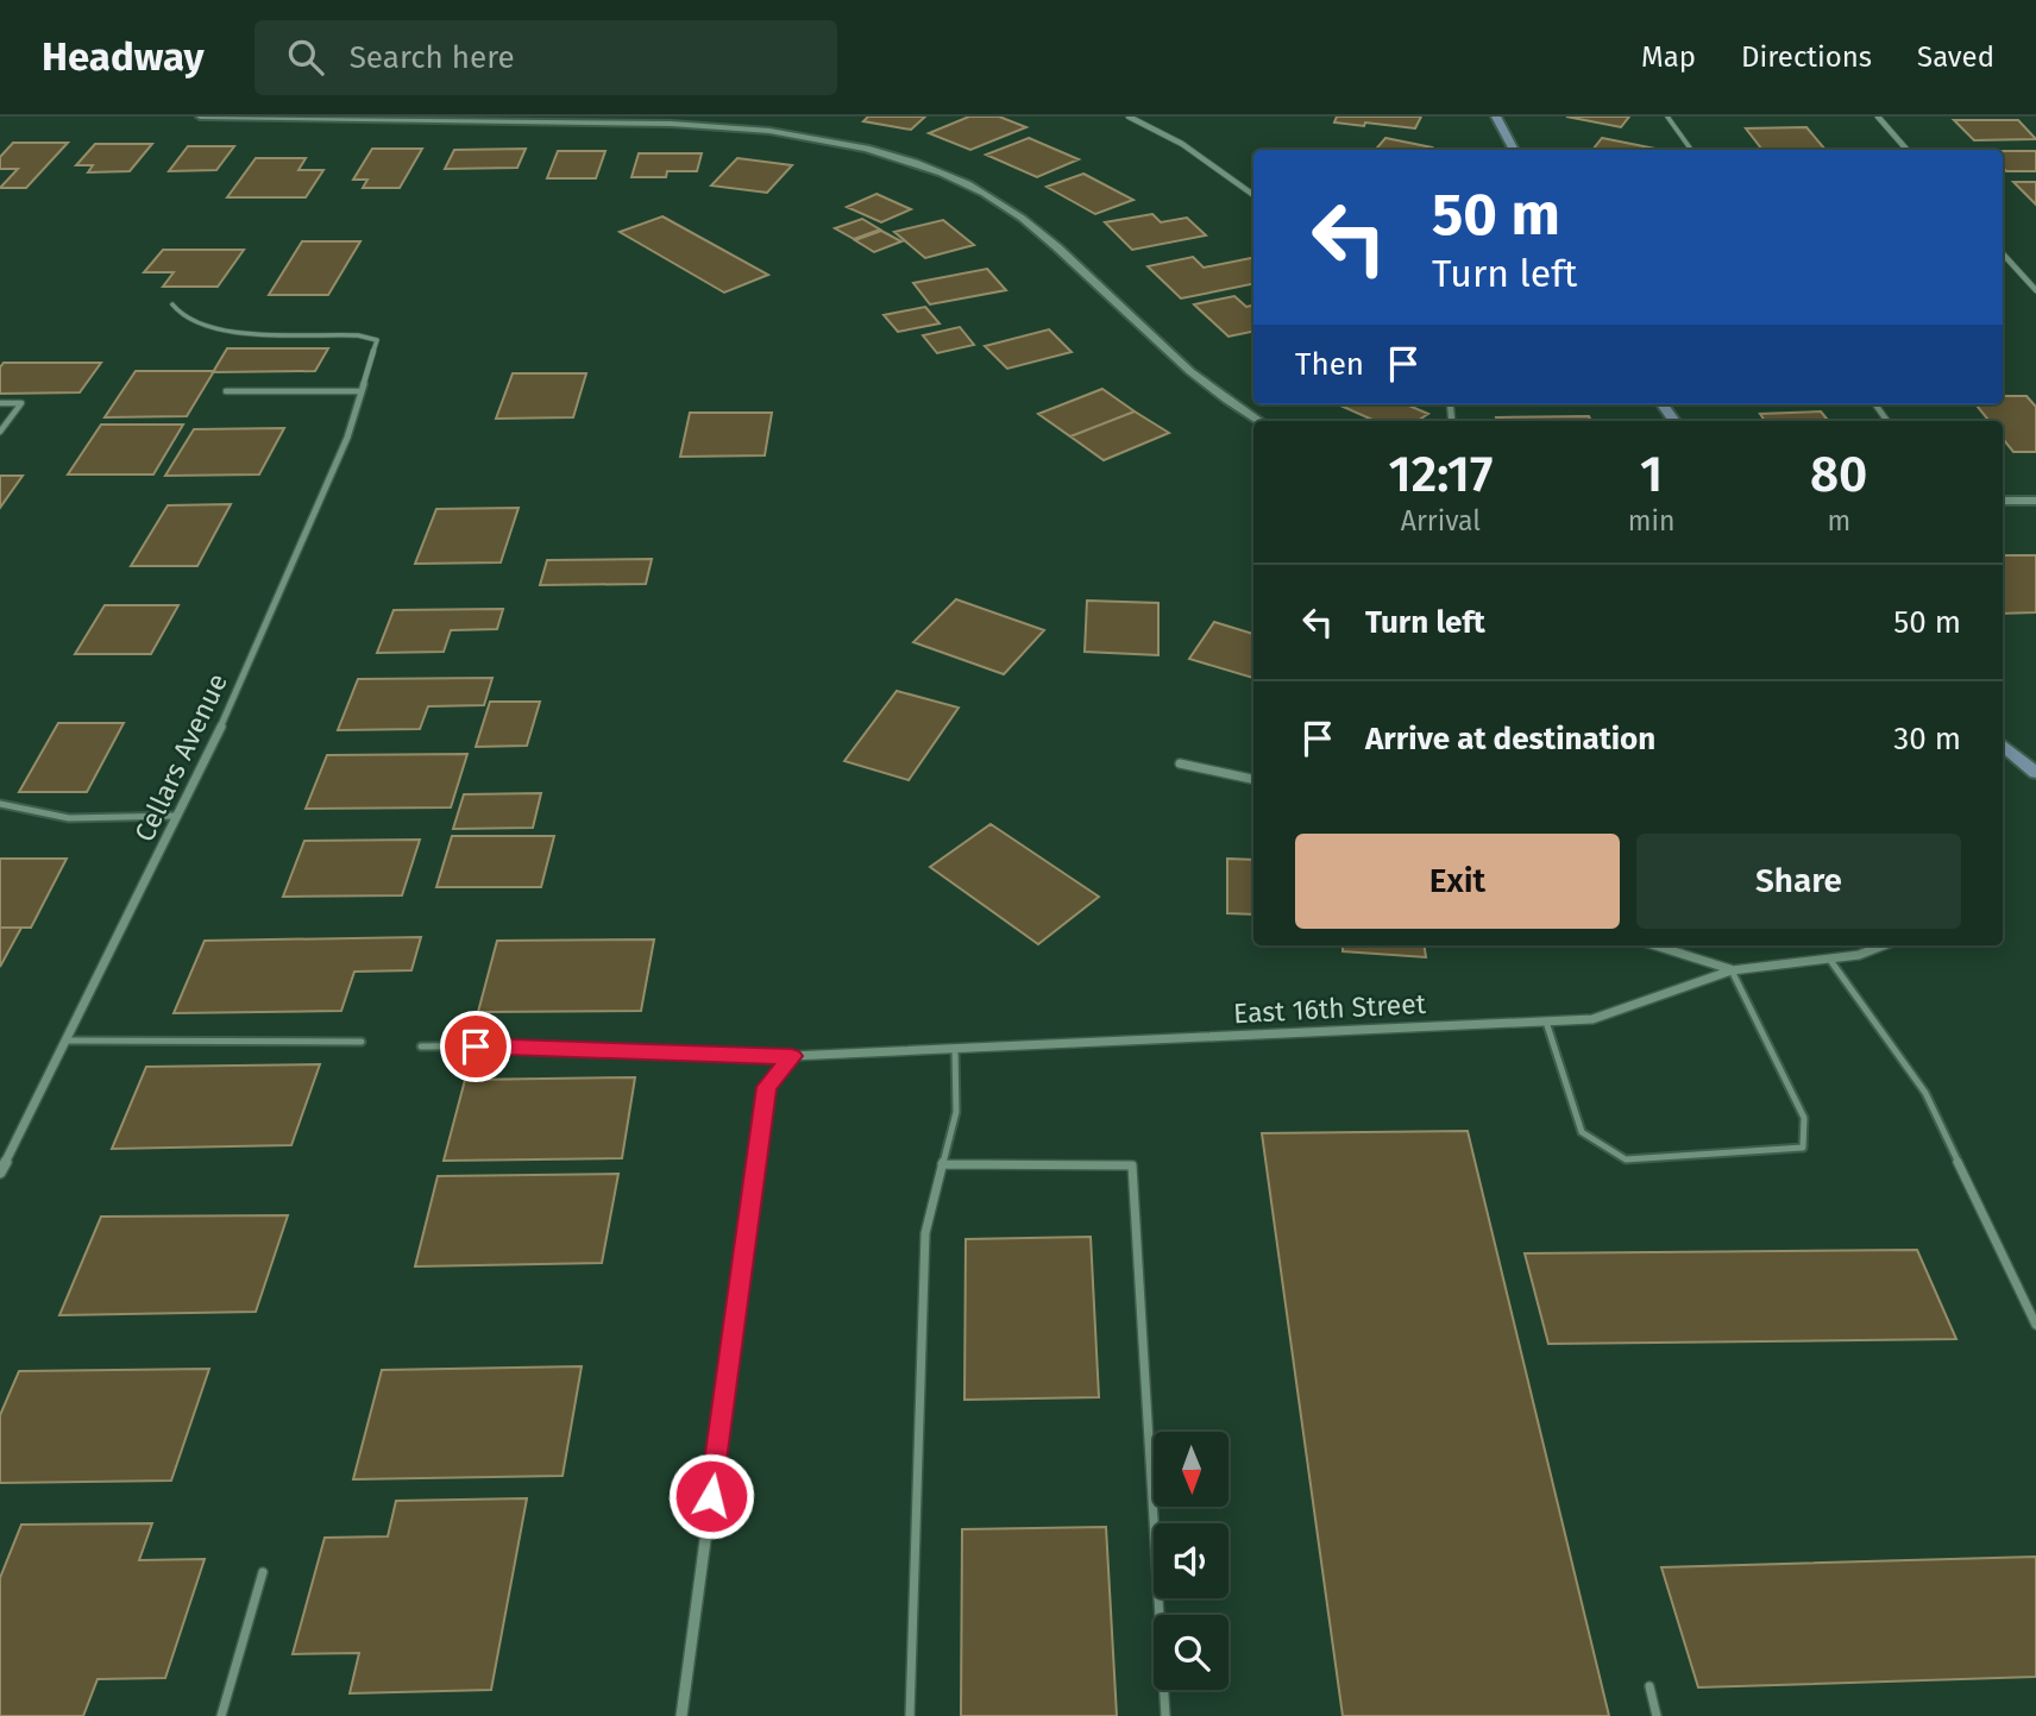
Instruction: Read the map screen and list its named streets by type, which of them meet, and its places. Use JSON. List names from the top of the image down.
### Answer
{
  "streets": {
    "street": ["Cellars Avenue", "East 16th Street"]
  },
  "north": "bottom",
  "page": {
    "header": "Headway",
    "search": "Search here",
    "nav": ["Map", "Directions", "Saved"],
    "turn": ["50 m", "Turn left"],
    "then": "Then",
    "eta": [
      "12:17",
      "Arrival",
      "1",
      "min",
      "80",
      "m"
    ],
    "list": [
      {
        "name": "Turn left",
        "value": "50 m"
      },
      {
        "name": "Arrive at destination",
        "value": "30 m"
      }
    ],
    "buttons": ["Exit", "Share"]
  }
}
